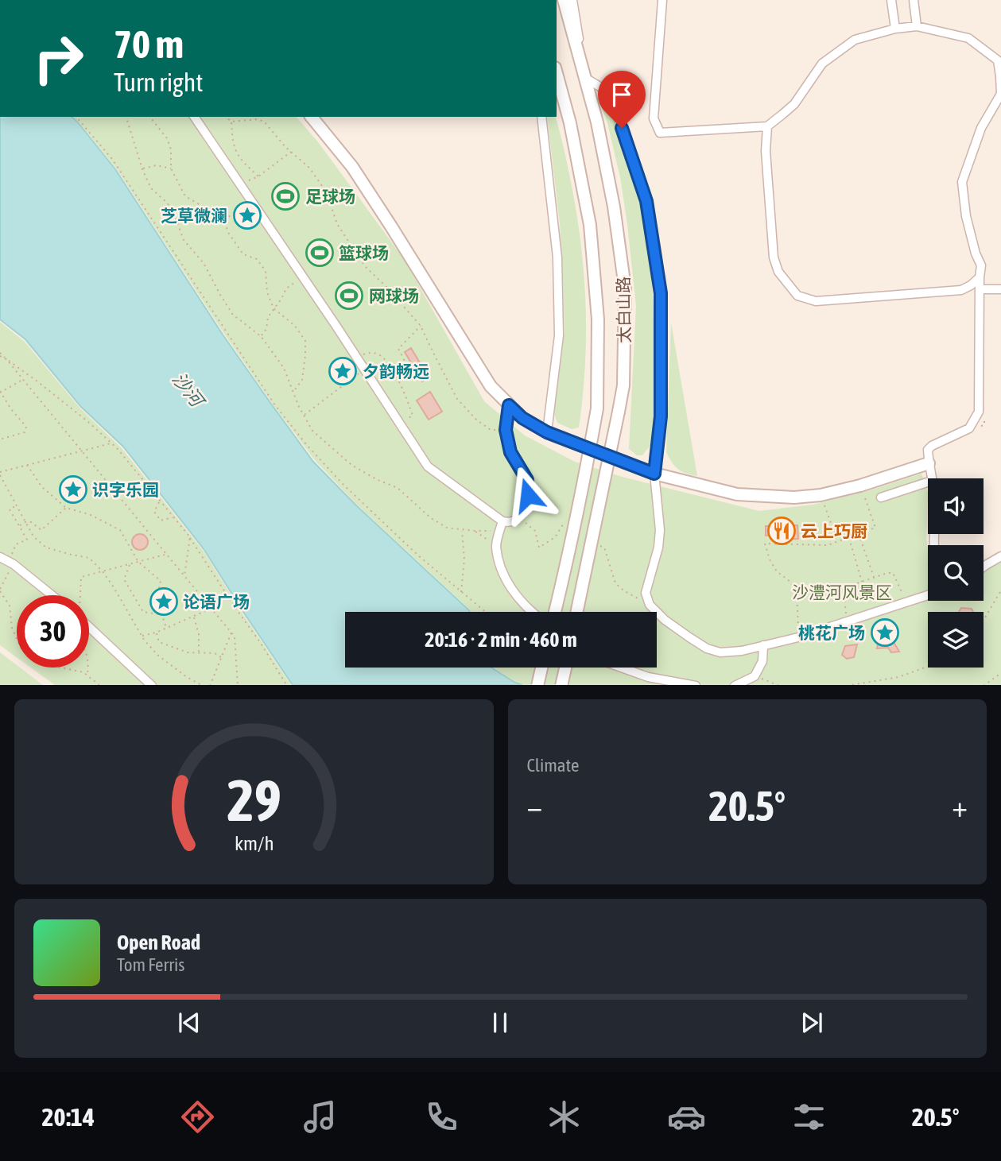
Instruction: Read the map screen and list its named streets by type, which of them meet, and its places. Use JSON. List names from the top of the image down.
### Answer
{
  "streets": {
    "main road": ["太白山路"]
  },
  "water": ["沙河"],
  "parks": ["沙澧河风景区"],
  "places": {
    "sports": ["足球场", "篮球场", "网球场"],
    "place": [
      "芝草微澜",
      "夕韵畅远",
      "识字乐园",
      "论语广场",
      "桃花广场"
    ],
    "restaurant": ["云上巧厨"]
  },
  "page": {
    "turn": ["70 m", "Turn right"],
    "limit": "30",
    "trip": "20:16 · 2 min · 460 m",
    "tile": "Climate",
    "heat": ["−", "20.5°", "+"],
    "song": ["Open Road", "Tom Ferris"],
    "tabs": ["20:14", "20.5°"],
    "gauge": ["29", "km/h"]
  }
}
